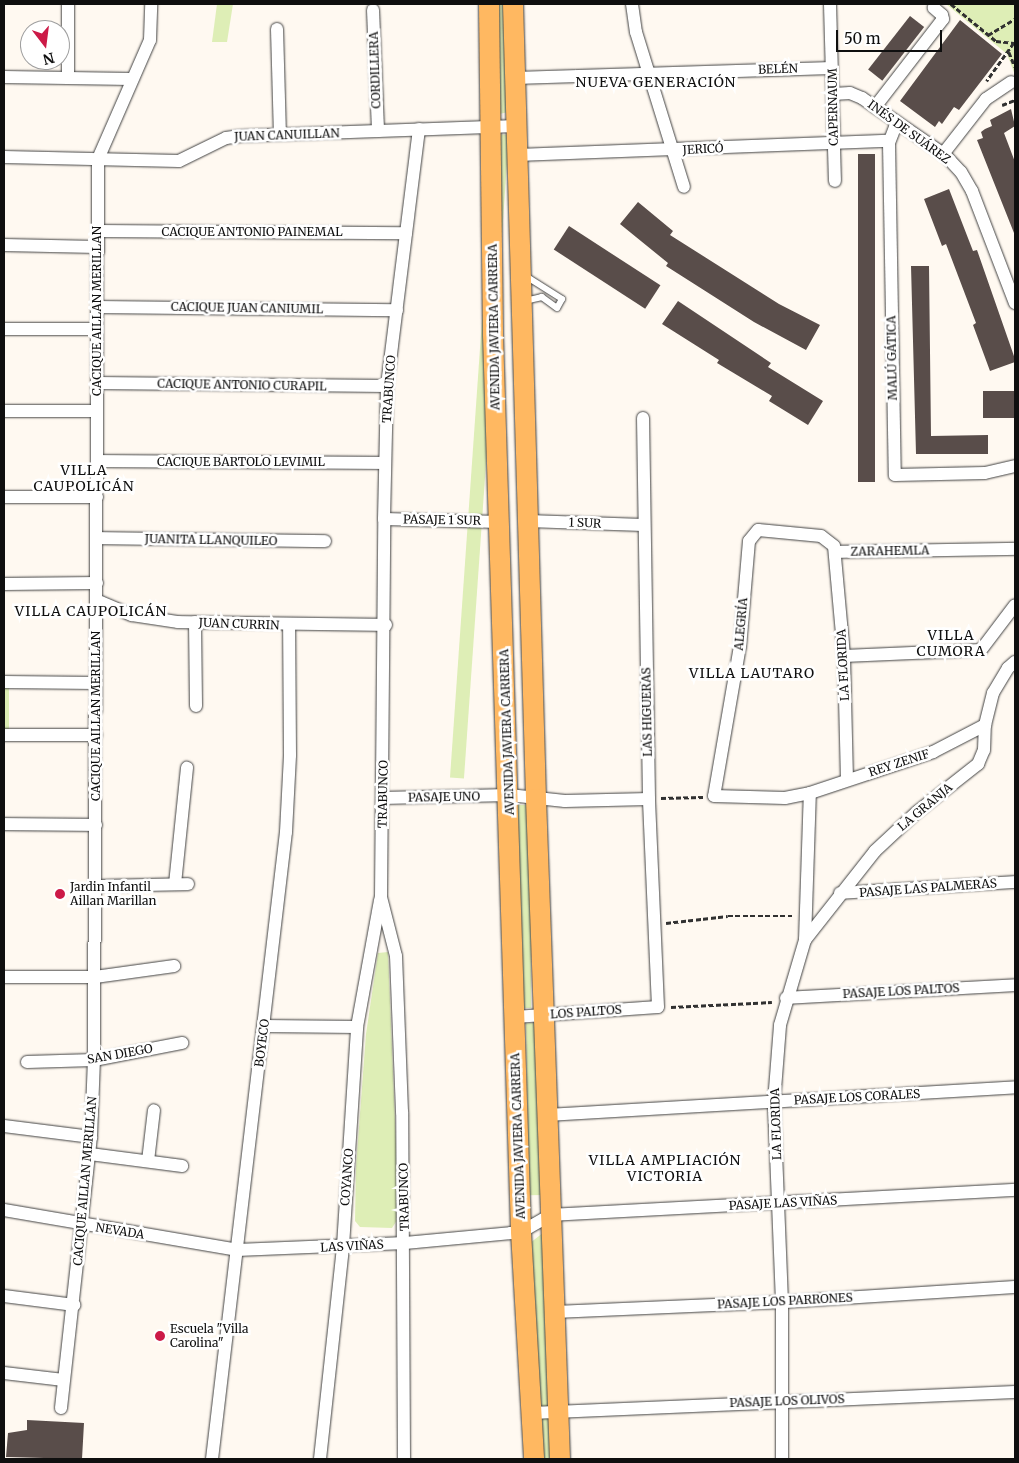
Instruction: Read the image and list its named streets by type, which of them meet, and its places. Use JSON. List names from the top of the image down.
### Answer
{
  "streets": {
    "main road": ["AVENIDA JAVIERA CARRERA"],
    "street": [
      "BELÉN",
      "CORDILLERA",
      "CAPERNAUM",
      "INÉS DE SUÁREZ",
      "JUAN CANUILLAN",
      "JERICÓ",
      "CACIQUE ANTONIO PAINEMAL",
      "CACIQUE JUAN CANIUMIL",
      "CACIQUE AILLAN MERILLAN",
      "MALÚ GÁTICA",
      "CACIQUE ANTONIO CURAPIL",
      "TRABUNCO",
      "CACIQUE BARTOLO LEVIMIL",
      "PASAJE 1 SUR",
      "1 SUR",
      "JUANITA LLANQUILEO",
      "ZARAHEMLA",
      "JUAN CURRIN",
      "ALEGRÍA",
      "LA FLORIDA",
      "LAS HIGUERAS",
      "REY ZENIF",
      "PASAJE UNO",
      "LA GRANJA",
      "PASAJE LAS PALMERAS",
      "PASAJE LOS PALTOS",
      "LOS PALTOS",
      "BOYECO",
      "SAN DIEGO",
      "PASAJE LOS CORALES",
      "COYANCO",
      "PASAJE LAS VIÑAS",
      "NEVADA",
      "LAS VIÑAS",
      "PASAJE LOS PARRONES",
      "PASAJE LOS OLIVOS"
    ]
  },
  "crossings": [
    ["BELÉN", "CAPERNAUM"],
    ["CORDILLERA", "JUAN CANUILLAN"],
    ["CAPERNAUM", "INÉS DE SUÁREZ"],
    ["CAPERNAUM", "JERICÓ"],
    ["INÉS DE SUÁREZ", "MALÚ GÁTICA"],
    ["JUAN CANUILLAN", "CACIQUE AILLAN MERILLAN"],
    ["JUAN CANUILLAN", "AVENIDA JAVIERA CARRERA"],
    ["JUAN CANUILLAN", "TRABUNCO"],
    ["JERICÓ", "MALÚ GÁTICA"],
    ["CACIQUE ANTONIO PAINEMAL", "CACIQUE AILLAN MERILLAN"],
    ["CACIQUE ANTONIO PAINEMAL", "TRABUNCO"],
    ["CACIQUE JUAN CANIUMIL", "CACIQUE AILLAN MERILLAN"],
    ["CACIQUE JUAN CANIUMIL", "TRABUNCO"],
    ["CACIQUE AILLAN MERILLAN", "CACIQUE ANTONIO CURAPIL"],
    ["CACIQUE AILLAN MERILLAN", "CACIQUE BARTOLO LEVIMIL"],
    ["CACIQUE AILLAN MERILLAN", "JUANITA LLANQUILEO"],
    ["CACIQUE AILLAN MERILLAN", "JUAN CURRIN"],
    ["CACIQUE AILLAN MERILLAN", "SAN DIEGO"],
    ["CACIQUE AILLAN MERILLAN", "NEVADA"],
    ["AVENIDA JAVIERA CARRERA", "PASAJE 1 SUR"],
    ["AVENIDA JAVIERA CARRERA", "PASAJE UNO"],
    ["AVENIDA JAVIERA CARRERA", "LOS PALTOS"],
    ["AVENIDA JAVIERA CARRERA", "LAS VIÑAS"],
    ["AVENIDA JAVIERA CARRERA", "PASAJE LOS OLIVOS"],
    ["CACIQUE ANTONIO CURAPIL", "TRABUNCO"],
    ["TRABUNCO", "CACIQUE BARTOLO LEVIMIL"],
    ["TRABUNCO", "PASAJE 1 SUR"],
    ["TRABUNCO", "JUAN CURRIN"],
    ["TRABUNCO", "PASAJE UNO"],
    ["TRABUNCO", "COYANCO"],
    ["TRABUNCO", "LAS VIÑAS"],
    ["1 SUR", "LAS HIGUERAS"],
    ["ZARAHEMLA", "ALEGRÍA"],
    ["ZARAHEMLA", "LA FLORIDA"],
    ["JUAN CURRIN", "BOYECO"],
    ["ALEGRÍA", "REY ZENIF"],
    ["LA FLORIDA", "REY ZENIF"],
    ["LA FLORIDA", "LA GRANJA"],
    ["LA FLORIDA", "PASAJE LOS PALTOS"],
    ["LA FLORIDA", "PASAJE LOS CORALES"],
    ["LA FLORIDA", "PASAJE LAS VIÑAS"],
    ["LA FLORIDA", "PASAJE LOS PARRONES"],
    ["LA FLORIDA", "PASAJE LOS OLIVOS"],
    ["LAS HIGUERAS", "PASAJE UNO"],
    ["LAS HIGUERAS", "LOS PALTOS"],
    ["REY ZENIF", "LA GRANJA"],
    ["LA GRANJA", "PASAJE LAS PALMERAS"],
    ["BOYECO", "NEVADA"],
    ["BOYECO", "LAS VIÑAS"],
    ["COYANCO", "LAS VIÑAS"],
    ["PASAJE LAS VIÑAS", "LAS VIÑAS"],
    ["NEVADA", "LAS VIÑAS"]
  ],
  "districts": [
    "NUEVA GENERACIÓN",
    "VILLA CAUPOLICÁN",
    "VILLA CAUPOLICÁN",
    "VILLA CUMORA",
    "VILLA LAUTARO",
    "VILLA AMPLIACIÓN VICTORIA"
  ],
  "places": ["Jardin Infantil Aillan Marillan", "Escuela \"Villa Carolina\""],
  "scale_bar": "50 m",
  "north": "bottom"
}
